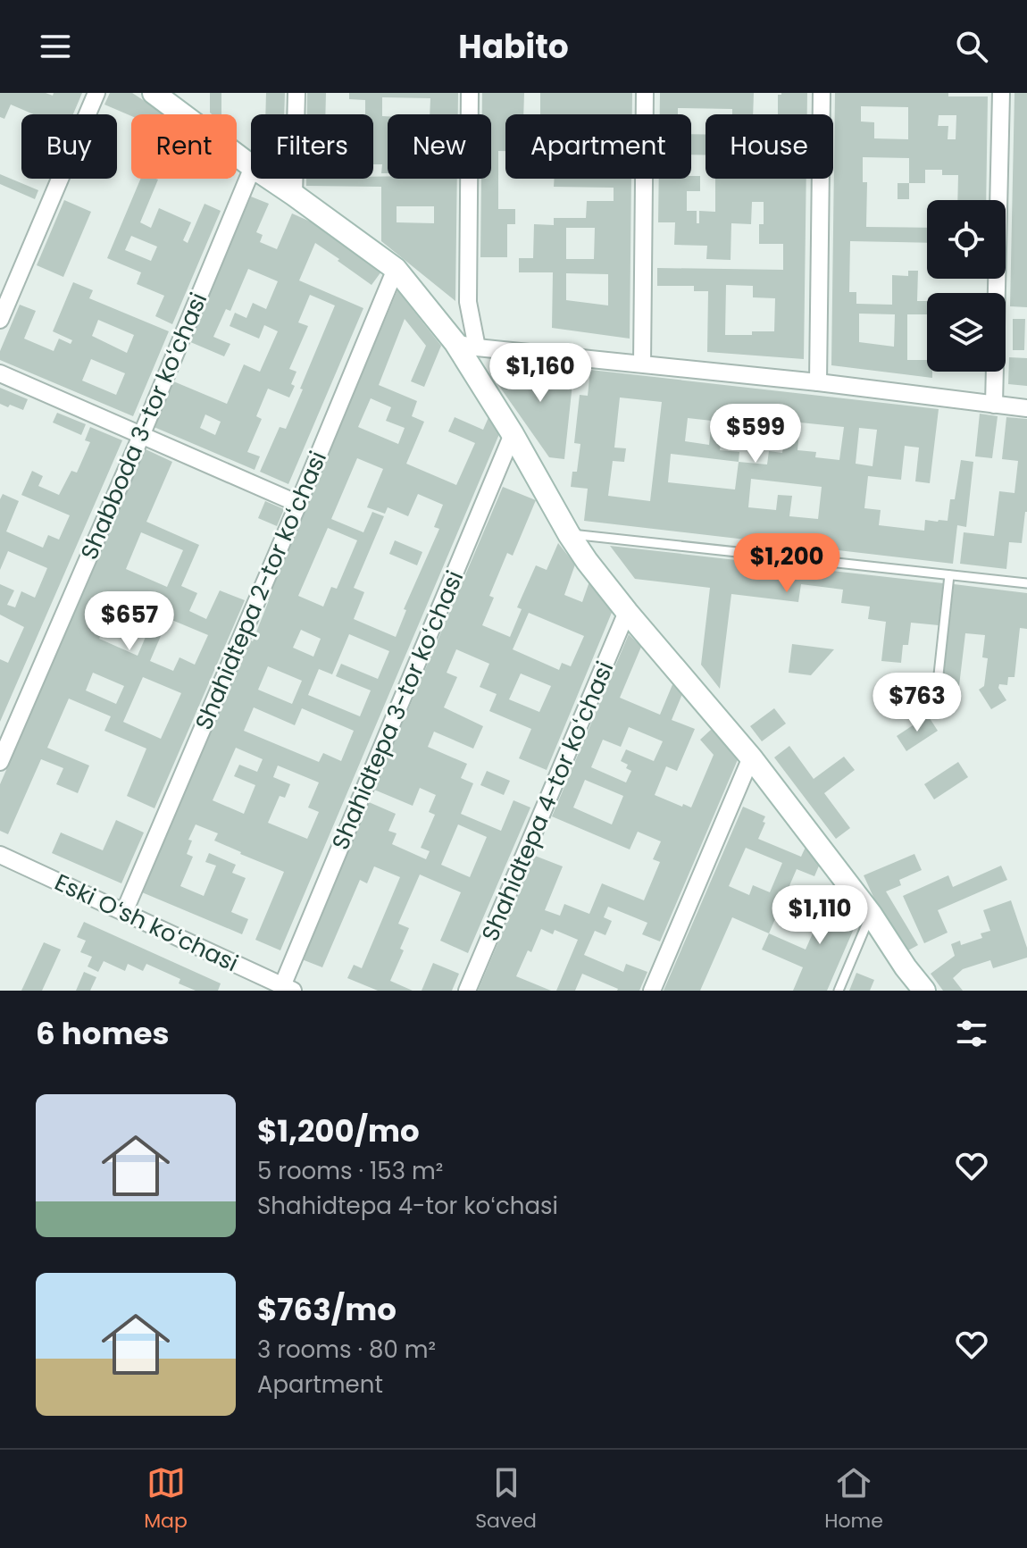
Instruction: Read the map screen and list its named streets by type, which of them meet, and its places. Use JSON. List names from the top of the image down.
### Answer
{
  "streets": {
    "street": [
      "Shabboda 3-tor koʻchasi",
      "Shahidtepa 2-tor koʻchasi",
      "Shahidtepa 3-tor koʻchasi",
      "Shahidtepa 4-tor koʻchasi",
      "Eski Oʻsh koʻchasi"
    ]
  },
  "crossings": [
    ["Shahidtepa 2-tor koʻchasi", "Eski Oʻsh koʻchasi"],
    ["Shahidtepa 3-tor koʻchasi", "Eski Oʻsh koʻchasi"]
  ],
  "page": {
    "header": "Habito",
    "chip": [
      "Buy",
      "Rent",
      "Filters",
      "New",
      "Apartment",
      "House"
    ],
    "price": [
      "$1,160",
      "$599",
      "$1,200",
      "$657",
      "$763",
      "$1,110"
    ],
    "heading": "6 homes",
    "list": [
      {
        "name": "$1,200/mo",
        "note": "5 rooms · 153 m² · Shahidtepa 4-tor koʻchasi"
      },
      {
        "name": "$763/mo",
        "note": "3 rooms · 80 m² · Apartment"
      }
    ],
    "tabs": ["Map", "Saved", "Home"]
  }
}
